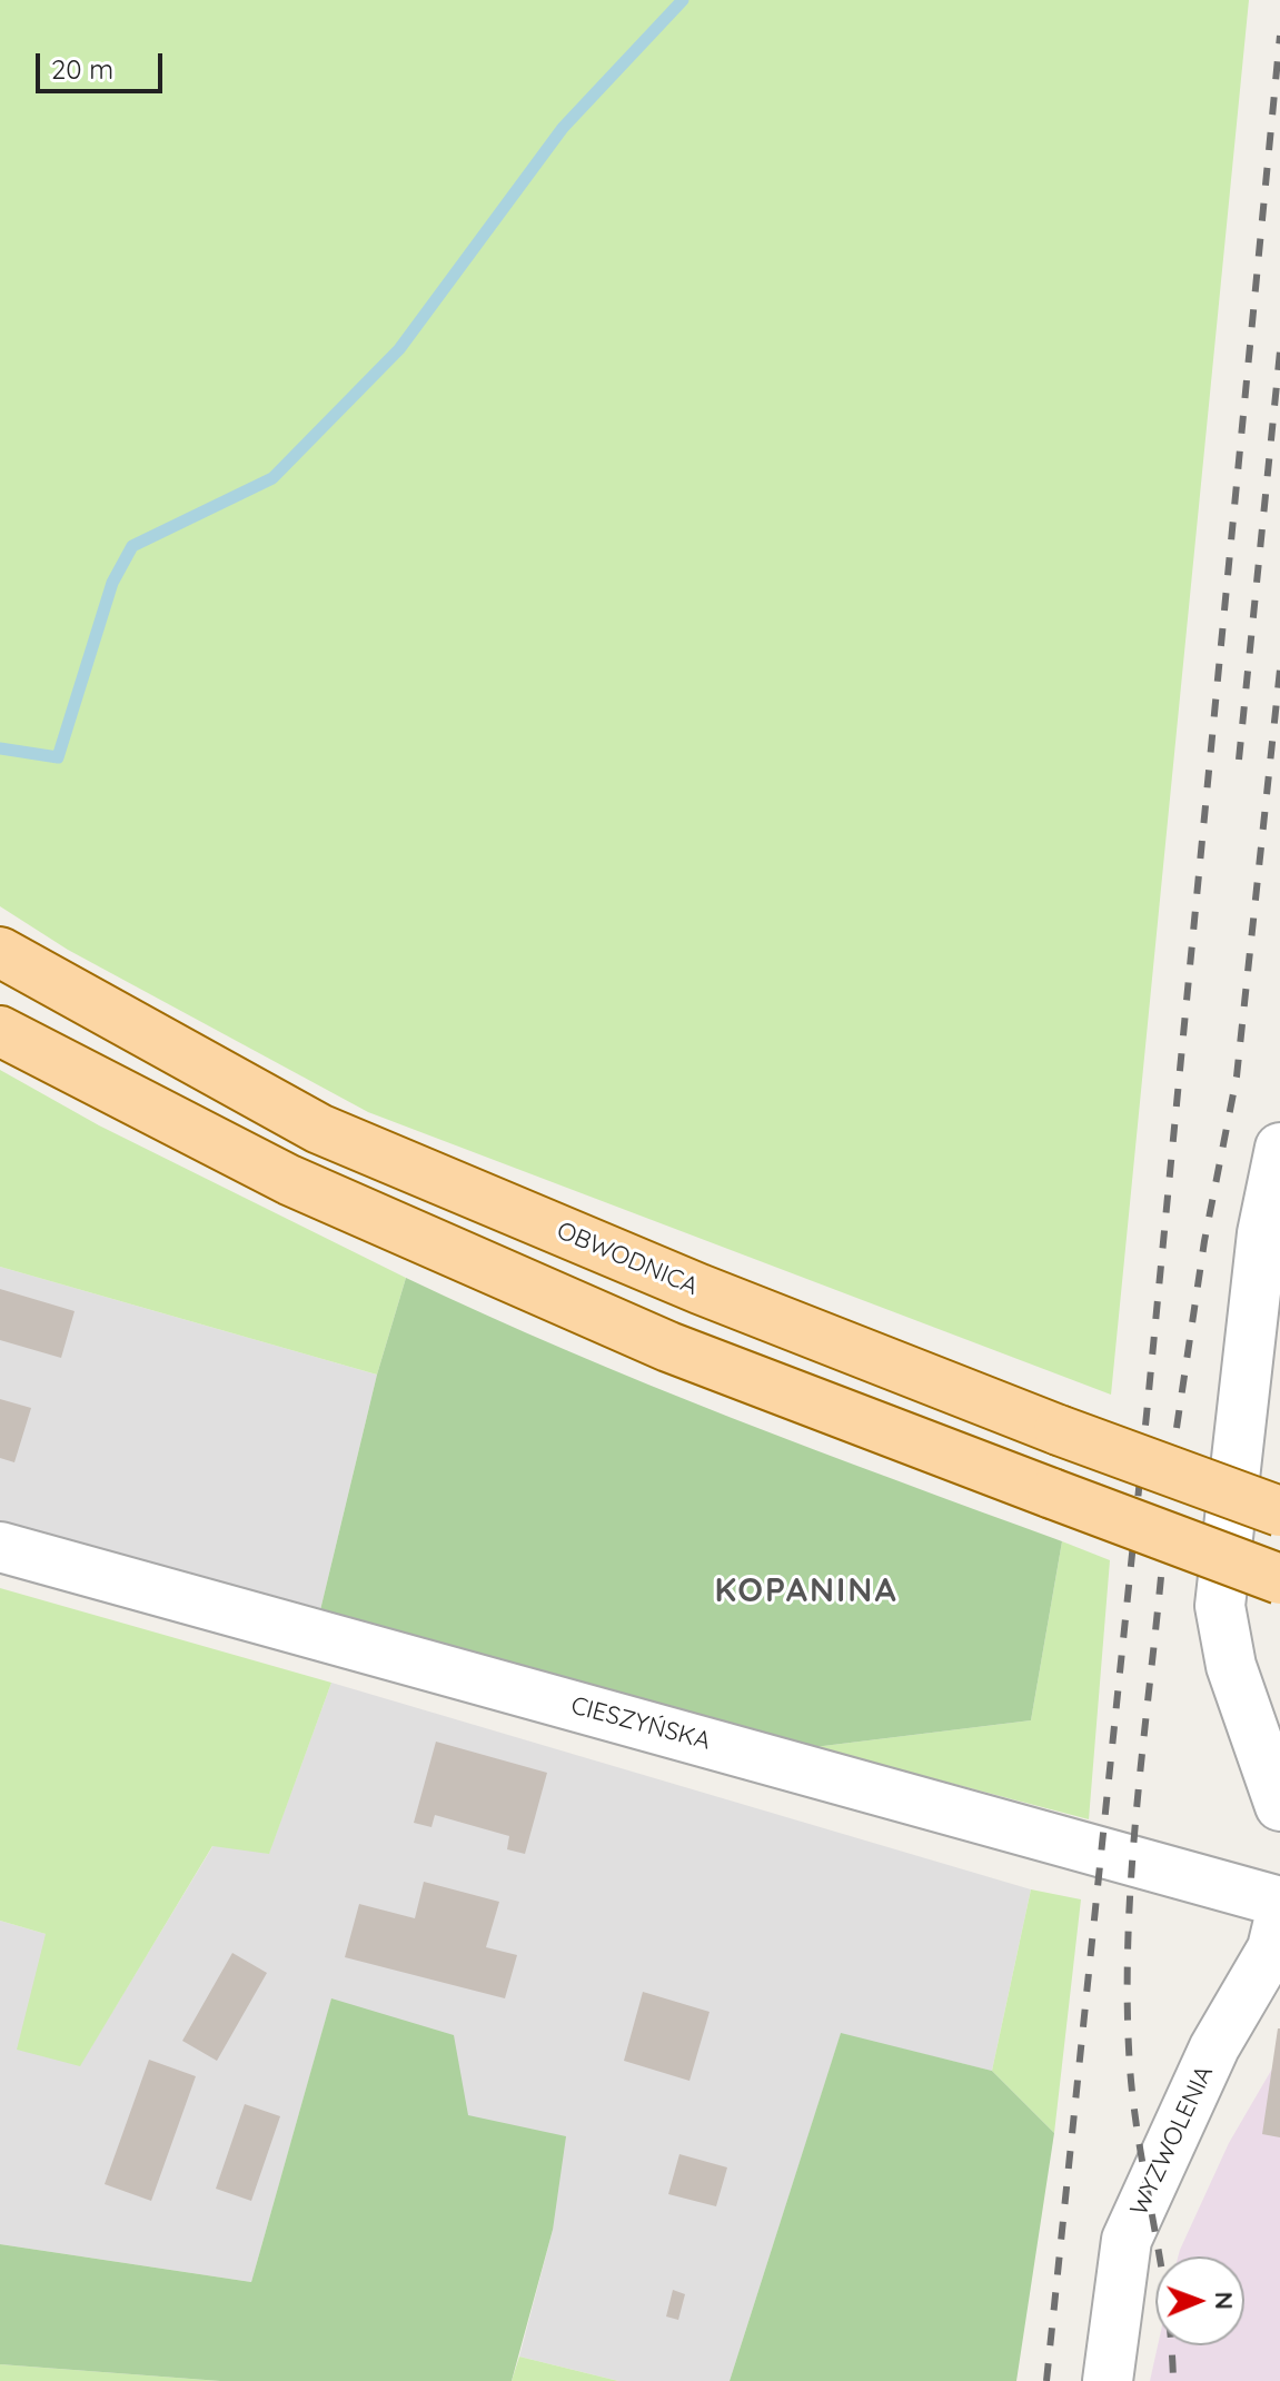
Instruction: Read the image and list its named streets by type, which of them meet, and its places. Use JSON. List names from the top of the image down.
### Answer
{
  "streets": {
    "main road": ["OBWODNICA"],
    "street": ["CIESZYŃSKA", "WYZWOLENIA"]
  },
  "districts": ["KOPANINA"],
  "scale_bar": "20 m",
  "north": "right"
}
